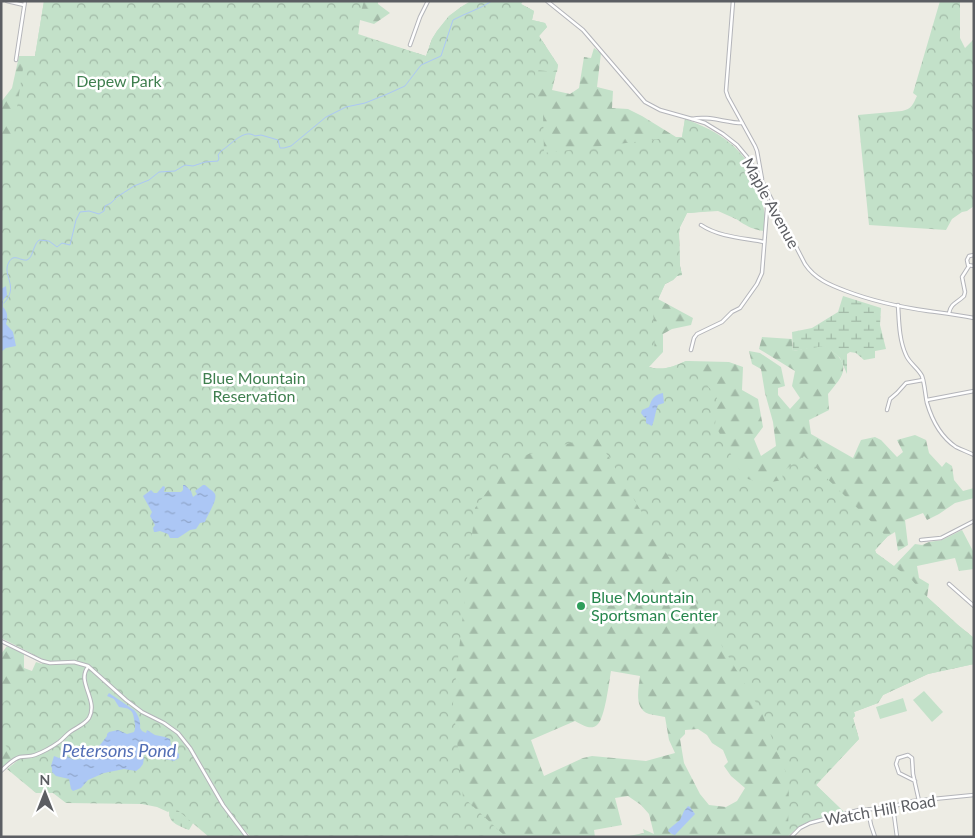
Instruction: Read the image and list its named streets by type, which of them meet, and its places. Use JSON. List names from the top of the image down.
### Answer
{
  "streets": {
    "street": ["Maple Avenue", "Watch Hill Road"]
  },
  "water": ["Petersons Pond"],
  "parks": ["Depew Park", "Blue Mountain Reservation"],
  "places": ["Blue Mountain Sportsman Center"],
  "north": "top"
}
